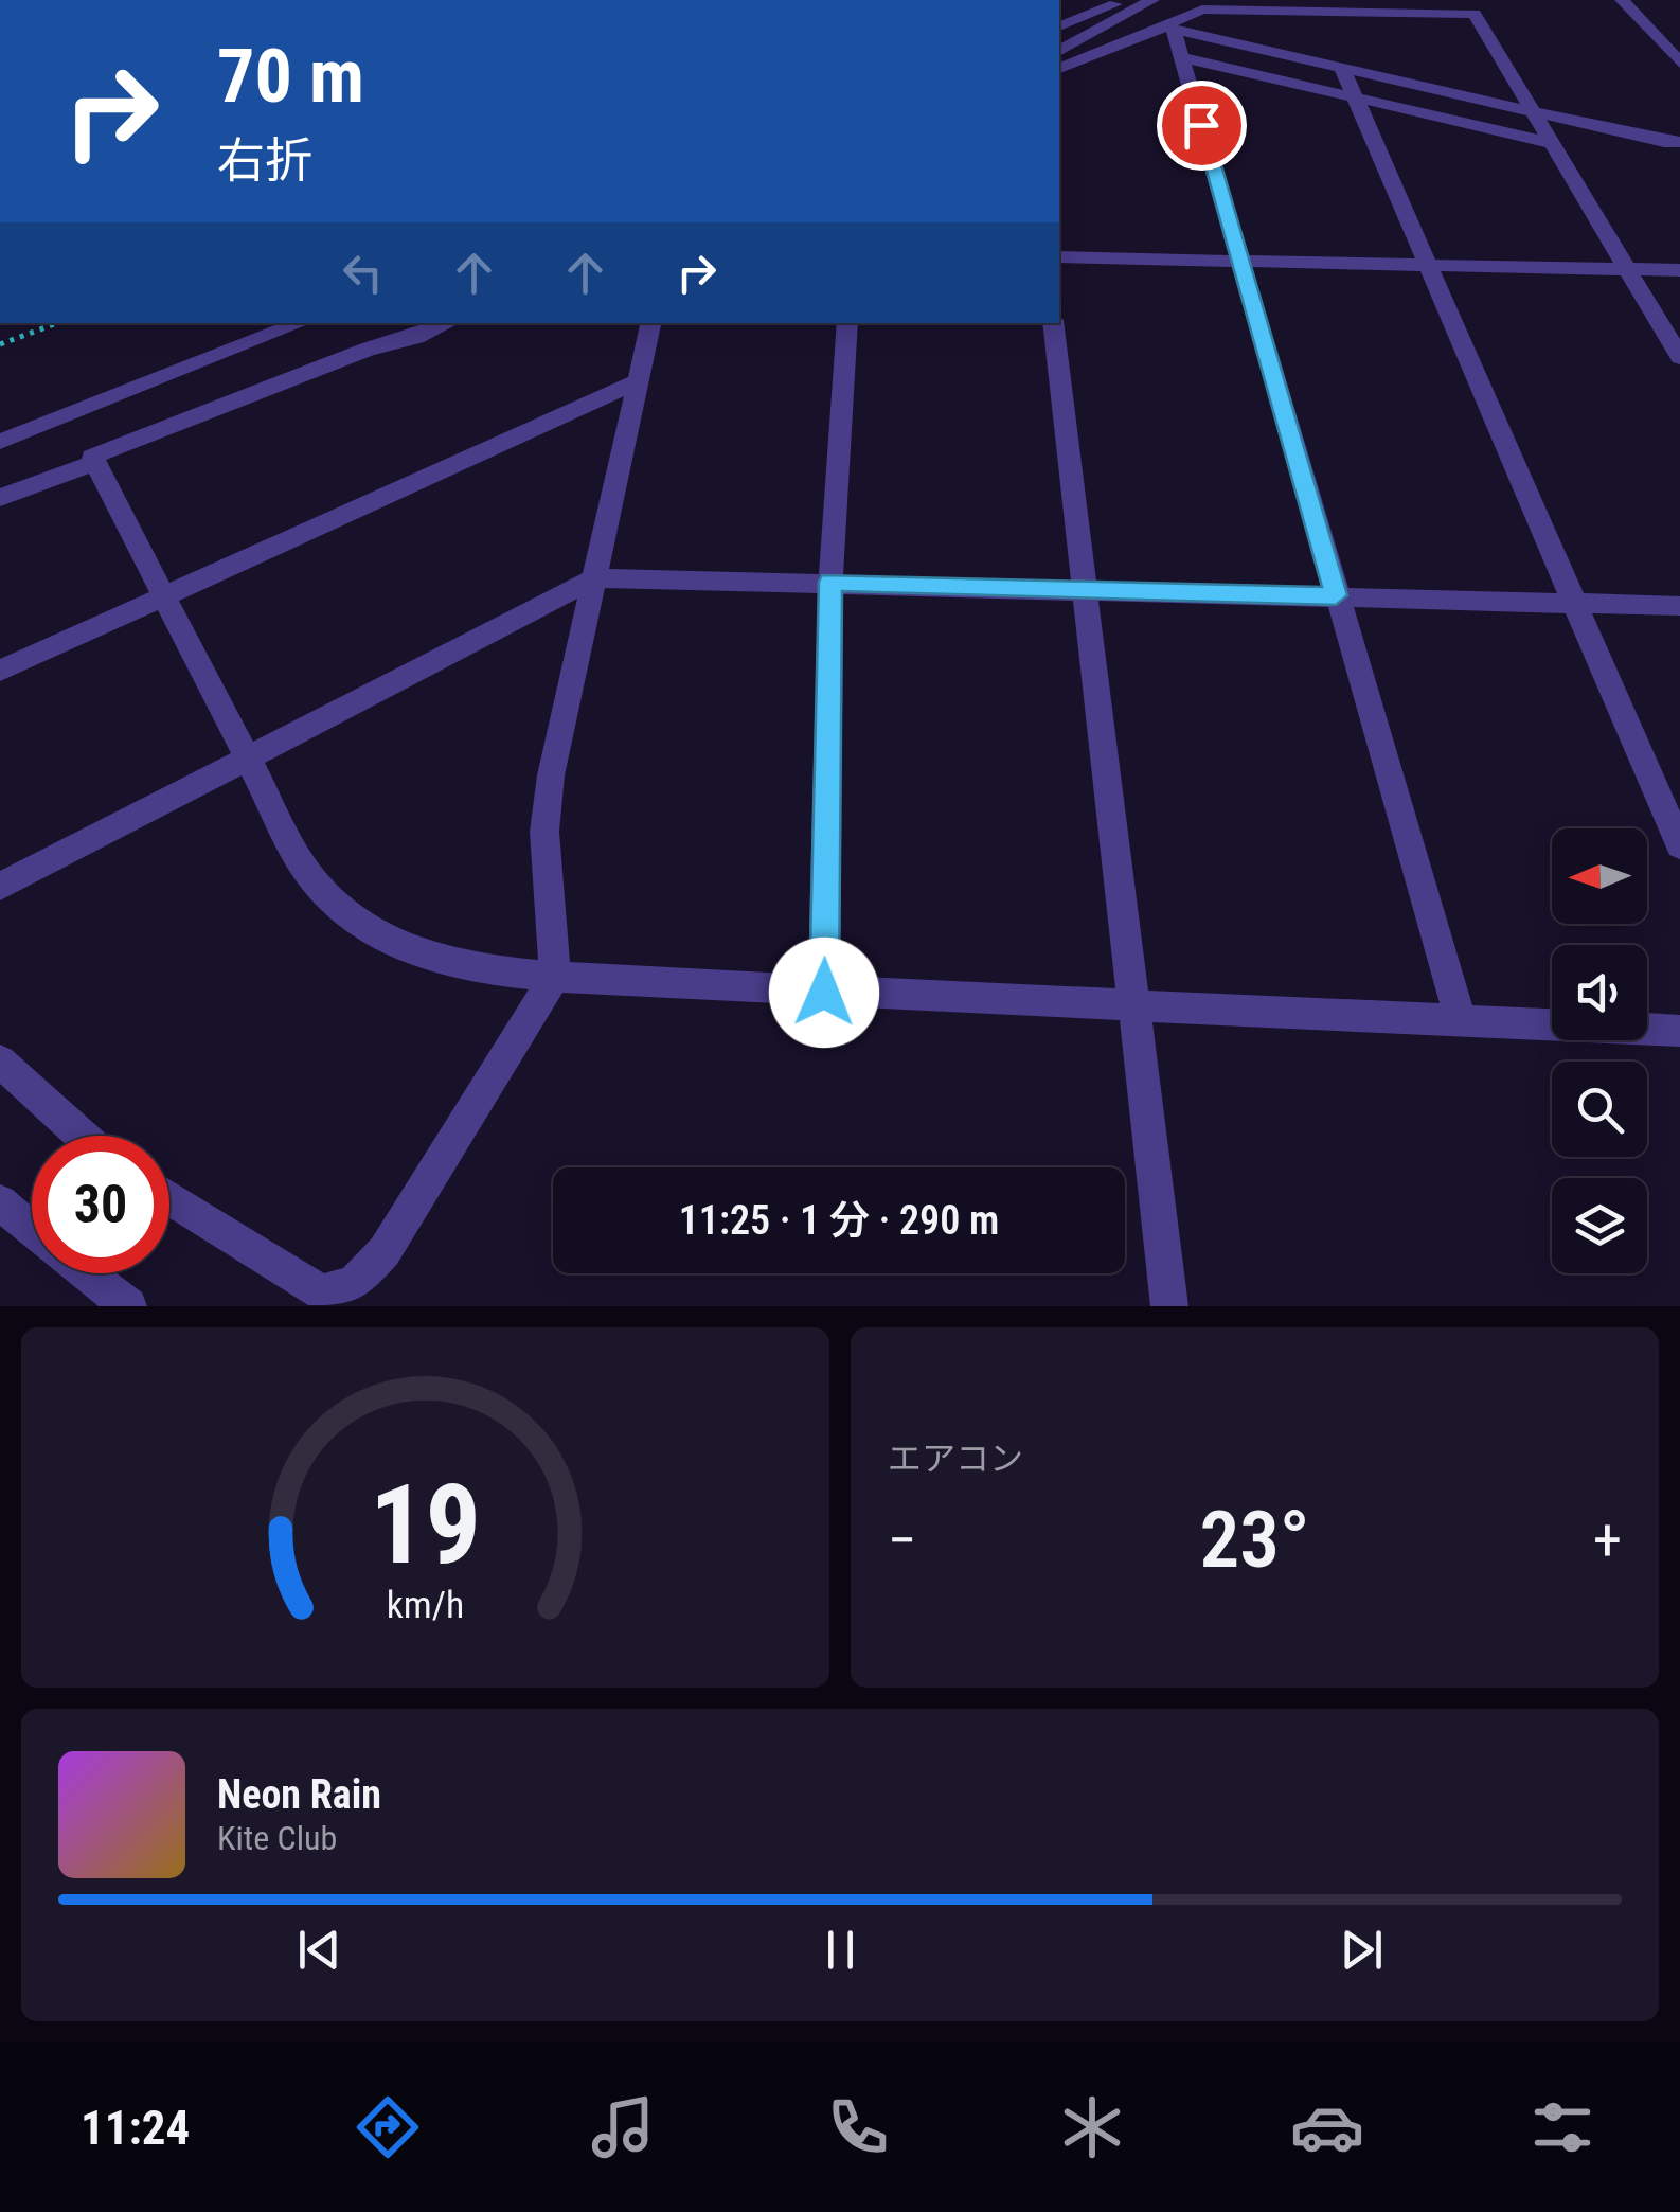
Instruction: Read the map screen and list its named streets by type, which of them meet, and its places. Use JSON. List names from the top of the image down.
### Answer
{
  "north": "left",
  "page": {
    "turn": ["70 m", "右折"],
    "limit": "30",
    "trip": "11:25 · 1 分 · 290 m",
    "tile": "エアコン",
    "heat": ["−", "23°", "+"],
    "song": ["Neon Rain", "Kite Club"],
    "tabs": "11:24",
    "gauge": ["19", "km/h"]
  }
}
